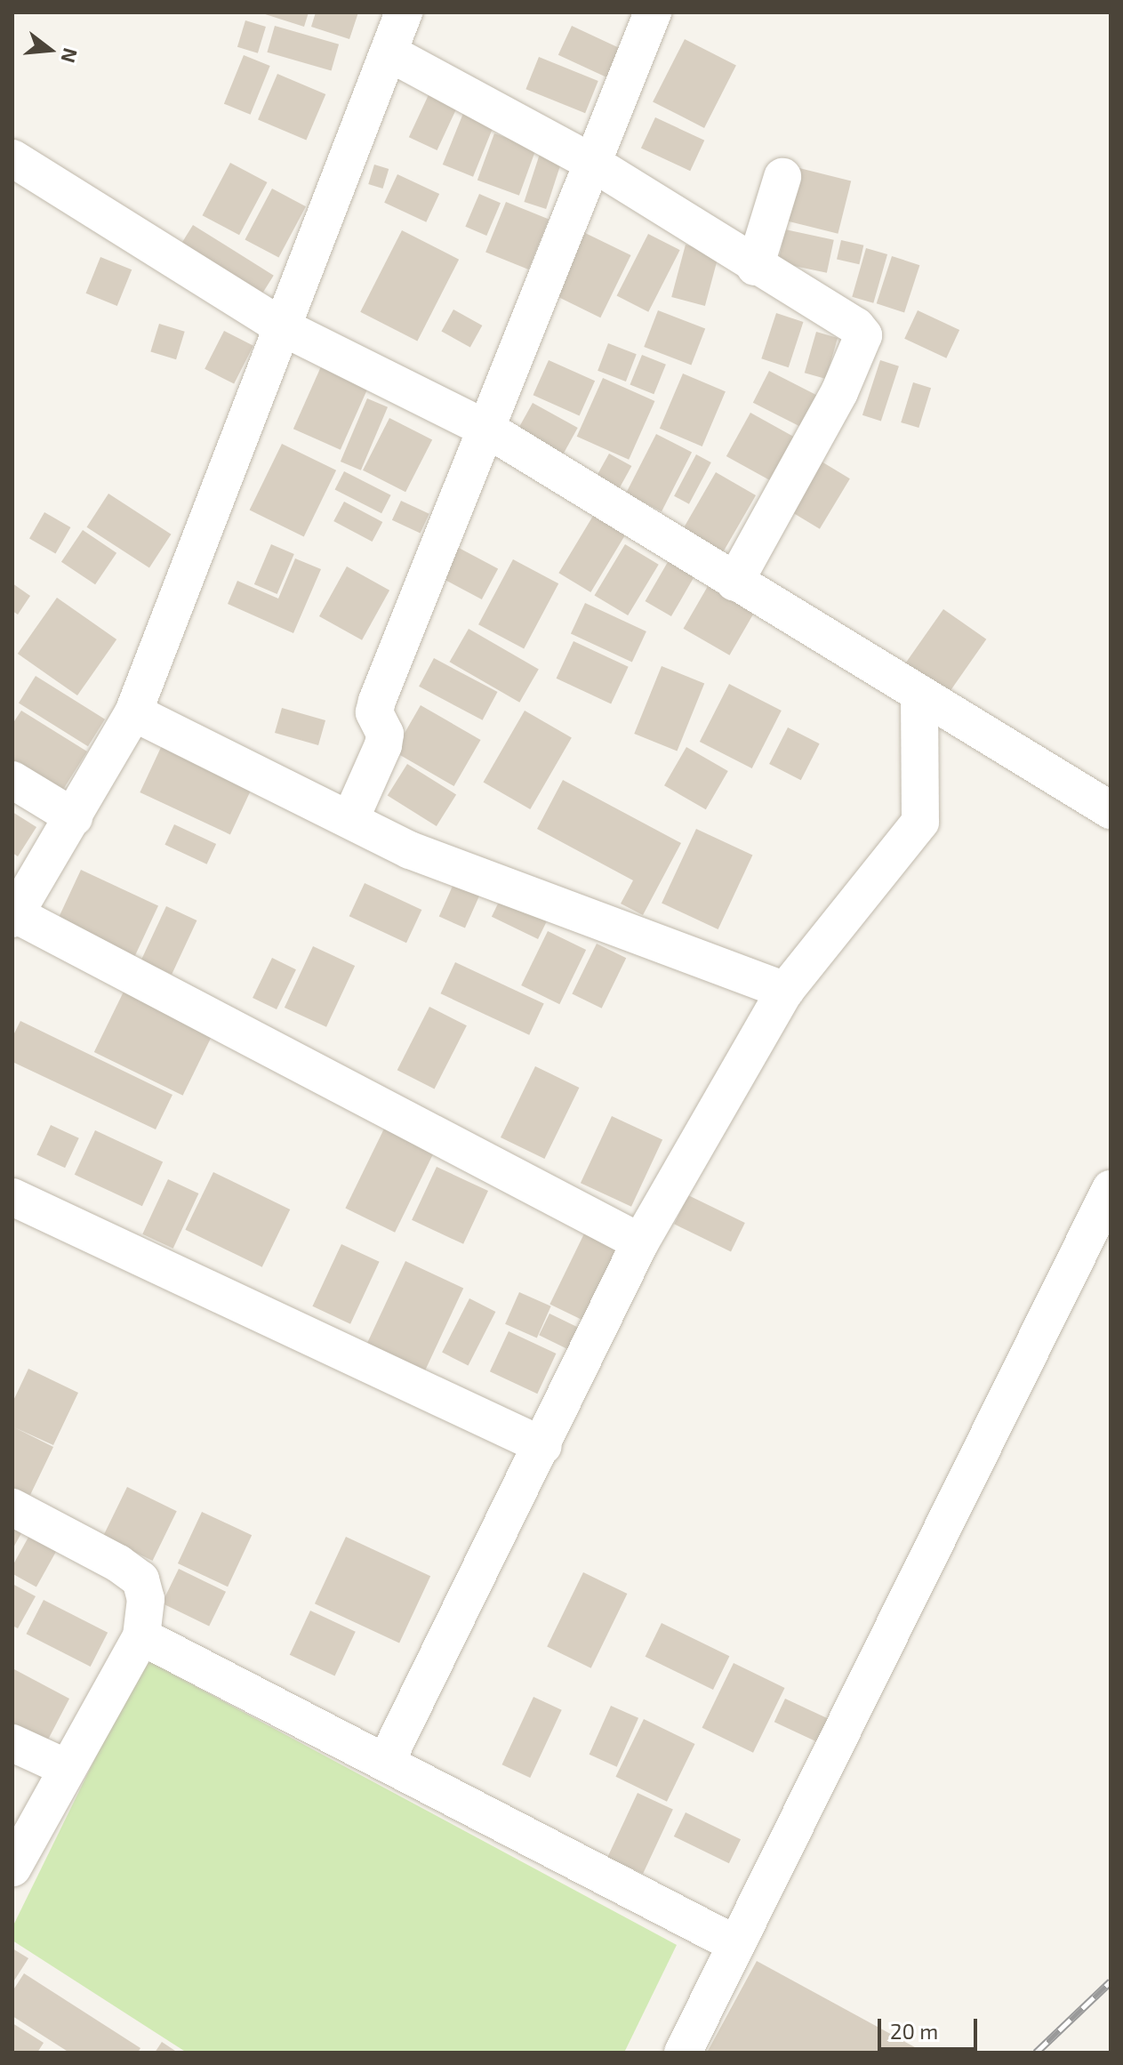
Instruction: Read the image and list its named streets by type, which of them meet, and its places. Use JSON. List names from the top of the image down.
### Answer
{
  "scale_bar": "20 m",
  "north": "right"
}
